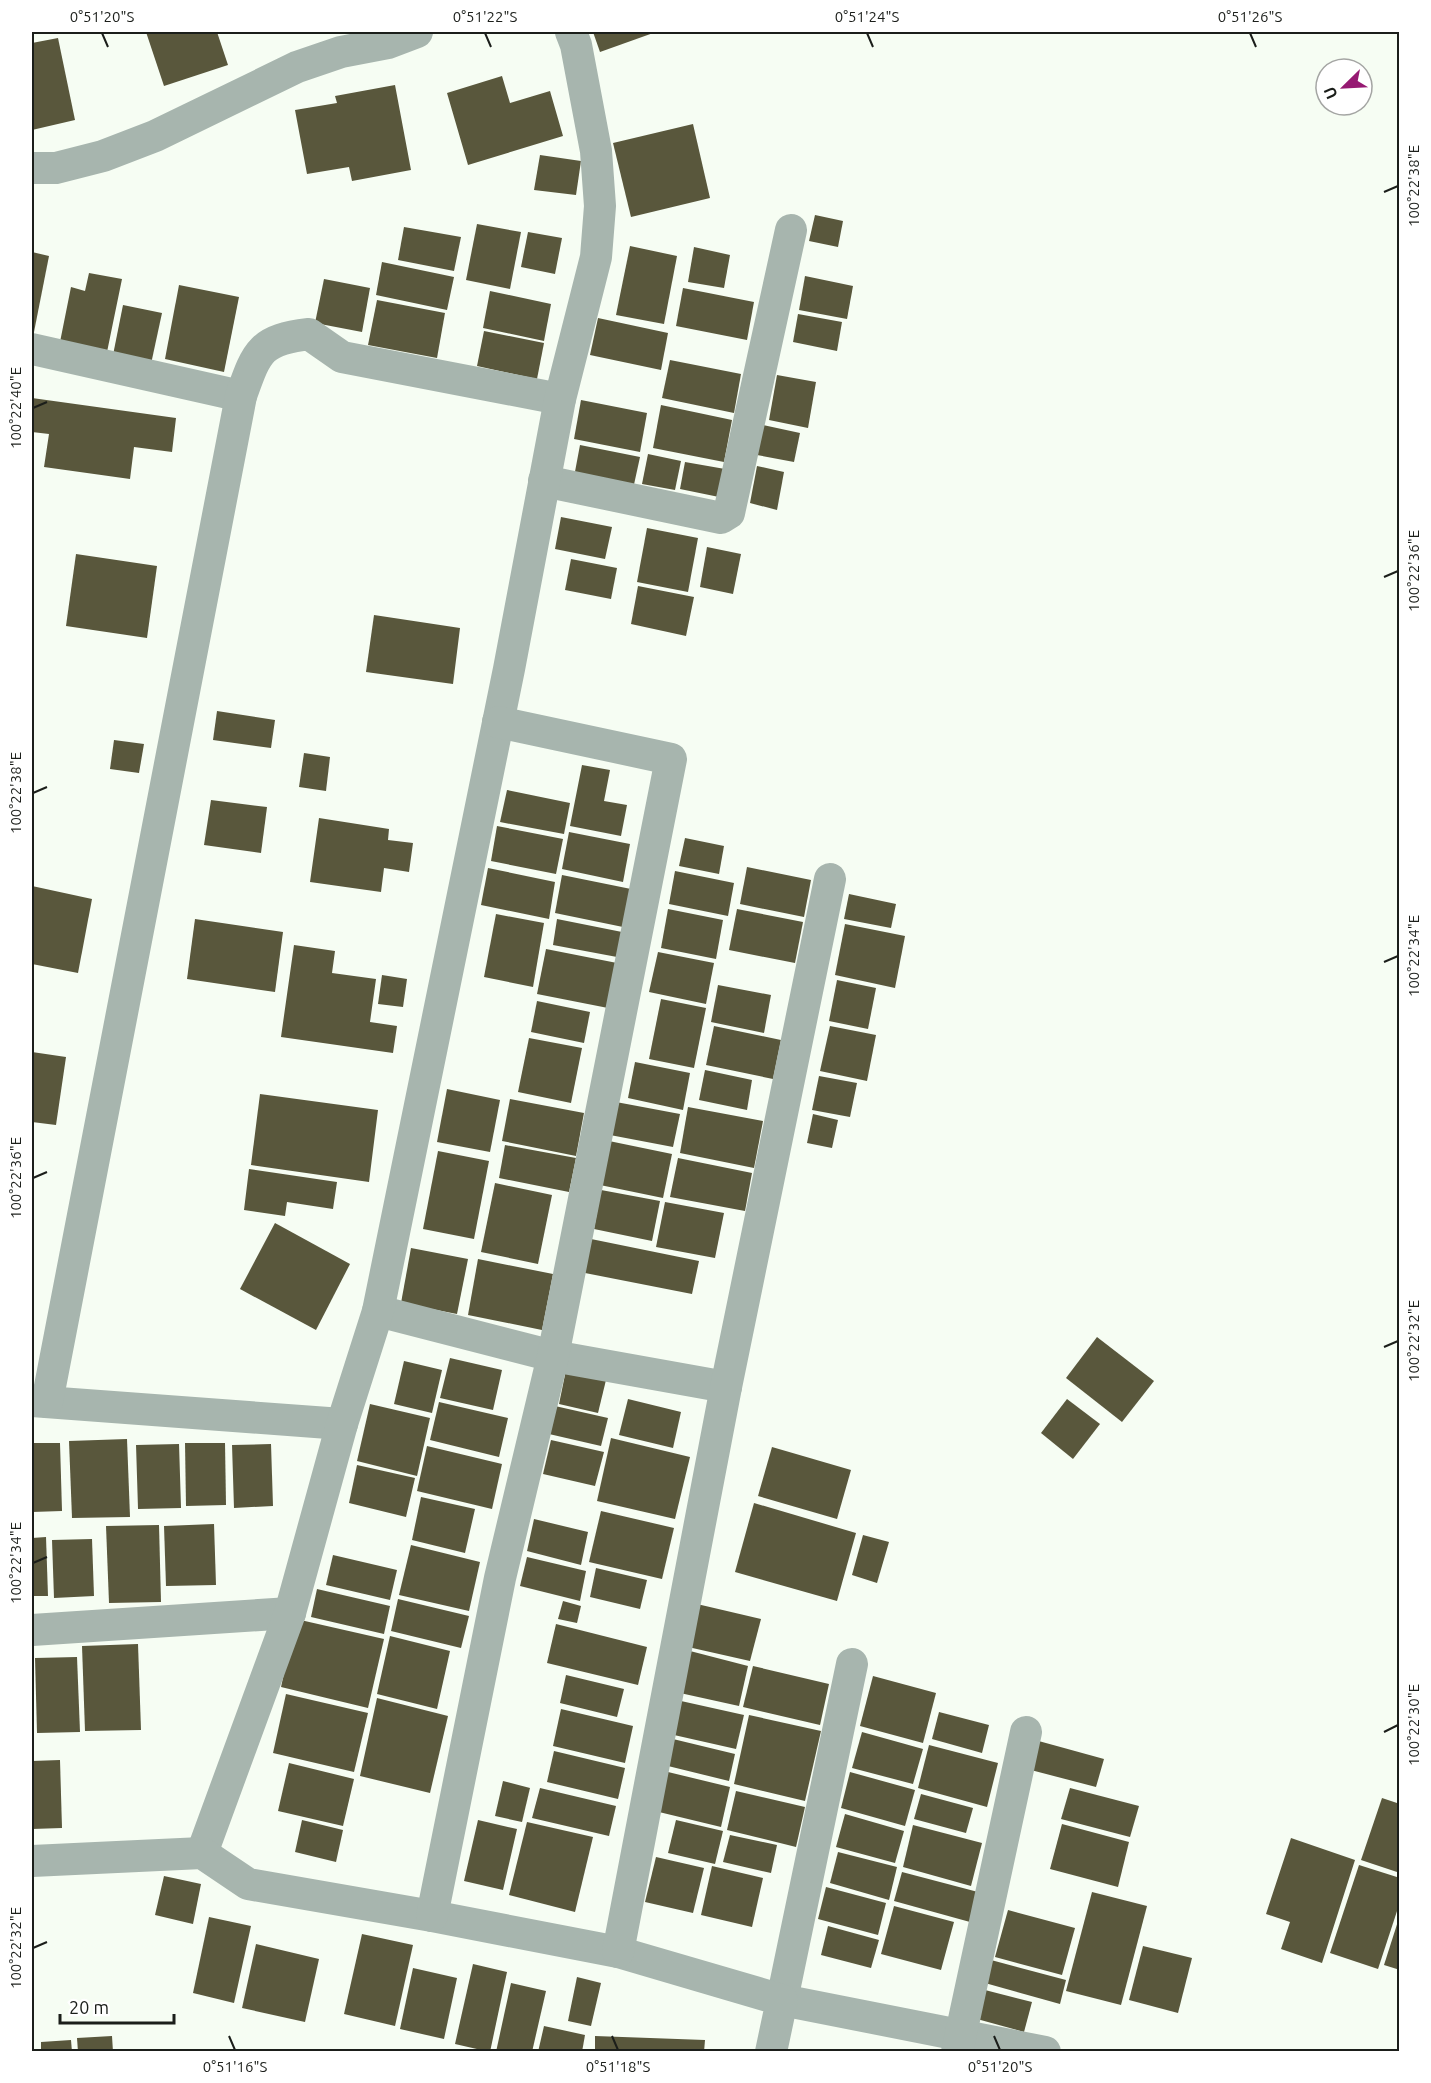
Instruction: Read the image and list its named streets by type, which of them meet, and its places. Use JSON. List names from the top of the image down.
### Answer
{
  "scale_bar": "20 m",
  "north": "bottom left",
  "coordinates": [
    "0°51'20\"S",
    "0°51'22\"S",
    "0°51'24\"S",
    "0°51'26\"S",
    "100°22'38\"E",
    "100°22'40\"E",
    "100°22'36\"E",
    "100°22'34\"E",
    "100°22'32\"E",
    "100°22'30\"E",
    "0°51'16\"S",
    "0°51'18\"S"
  ]
}
